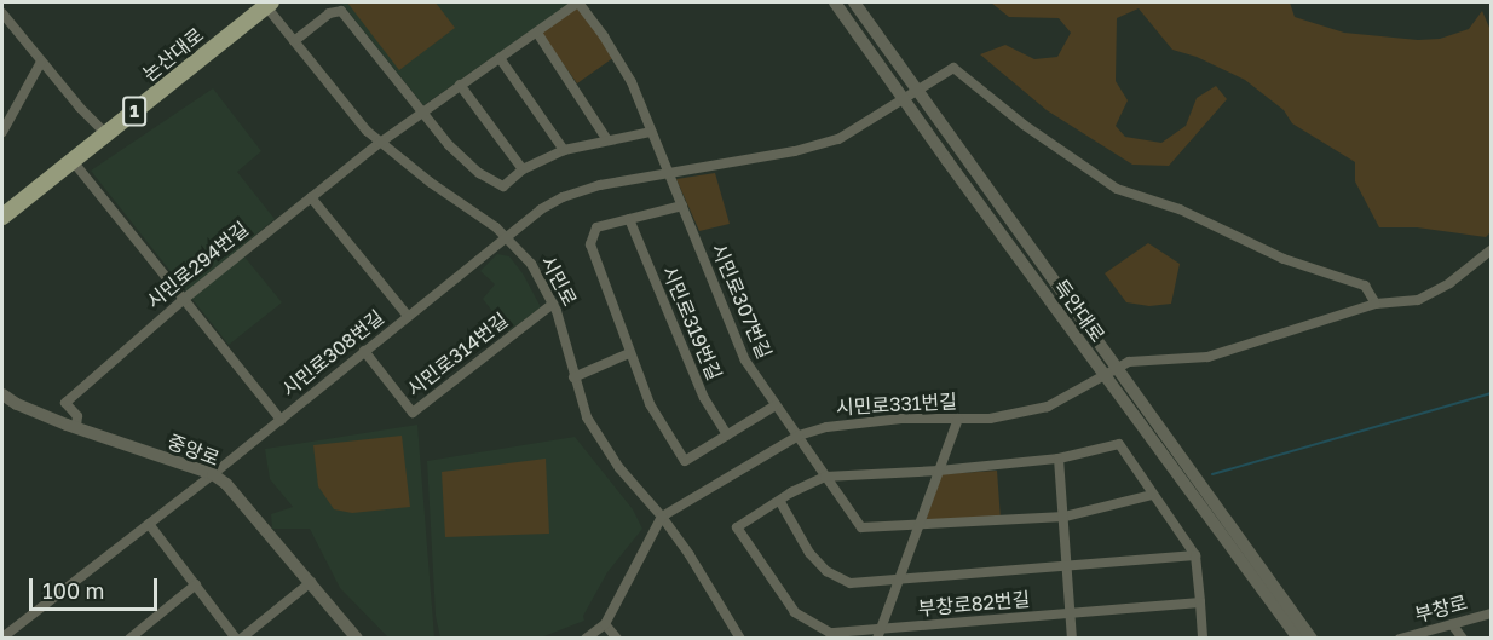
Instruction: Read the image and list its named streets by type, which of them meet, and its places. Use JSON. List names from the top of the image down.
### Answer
{
  "streets": {
    "main road": ["논산대로", "1"],
    "street": [
      "시민로294번길",
      "시민로",
      "시민로307번길",
      "득안대로",
      "시민로319번길",
      "시민로308번길",
      "시민로314번길",
      "시민로331번길",
      "중앙로",
      "부창로82번길",
      "부창로"
    ]
  },
  "crossings": [
    ["논산대로", "시민로"],
    ["시민로294번길", "시민로"],
    ["시민로294번길", "시민로308번길"],
    ["시민로294번길", "중앙로"],
    ["시민로", "시민로308번길"],
    ["시민로", "시민로314번길"],
    ["시민로", "시민로331번길"],
    ["시민로307번길", "시민로331번길"],
    ["득안대로", "시민로331번길"],
    ["시민로308번길", "시민로314번길"],
    ["시민로308번길", "중앙로"]
  ],
  "scale_bar": "100 m"
}
